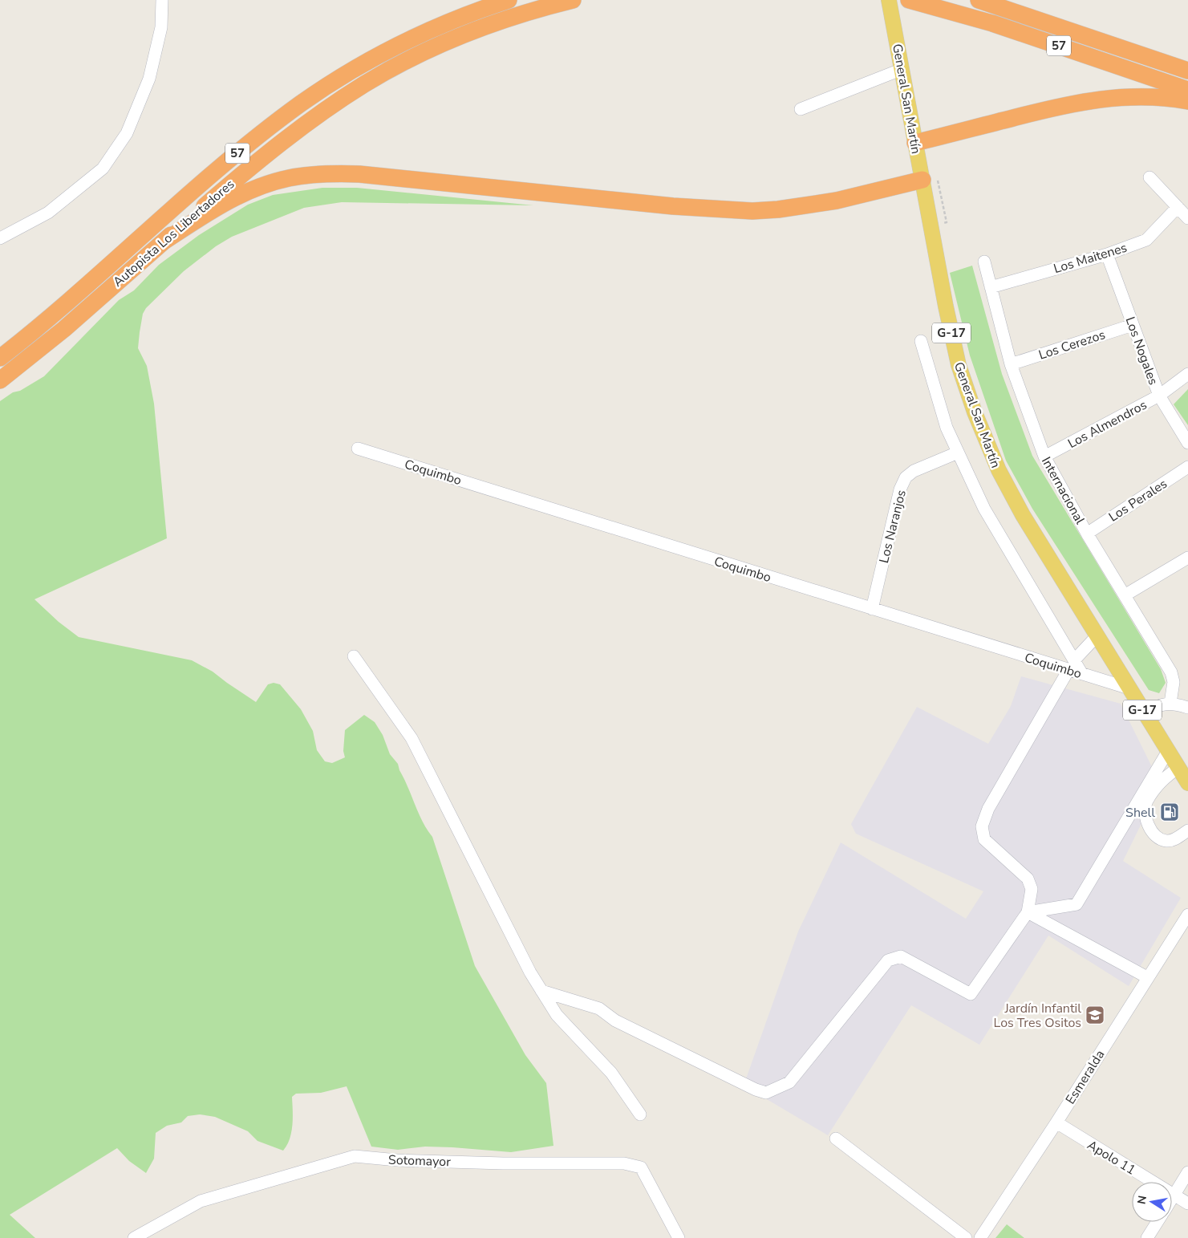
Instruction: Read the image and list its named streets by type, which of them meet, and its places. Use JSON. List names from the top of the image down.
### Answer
{
  "streets": {
    "highway": ["57", "Autopista Los Libertadores"],
    "main road": ["General San Martín", "G-17"],
    "street": [
      "Los Maitenes",
      "Los Cerezos",
      "Los Nogales",
      "Los Almendros",
      "Coquimbo",
      "Internacional",
      "Los Perales",
      "Los Naranjos",
      "Esmeralda",
      "Apolo 11",
      "Sotomayor"
    ]
  },
  "crossings": [
    ["General San Martín", "Coquimbo"],
    ["Los Maitenes", "Los Nogales"],
    ["Los Maitenes", "Internacional"],
    ["Los Cerezos", "Los Nogales"],
    ["Los Cerezos", "Internacional"],
    ["Los Nogales", "Los Almendros"],
    ["Los Almendros", "Internacional"],
    ["Coquimbo", "Los Naranjos"],
    ["Internacional", "Los Perales"],
    ["Esmeralda", "Apolo 11"]
  ],
  "places": {
    "fuel station": ["Shell"],
    "school or university": ["Jardín Infantil Los Tres Ositos"]
  },
  "north": "left"
}
